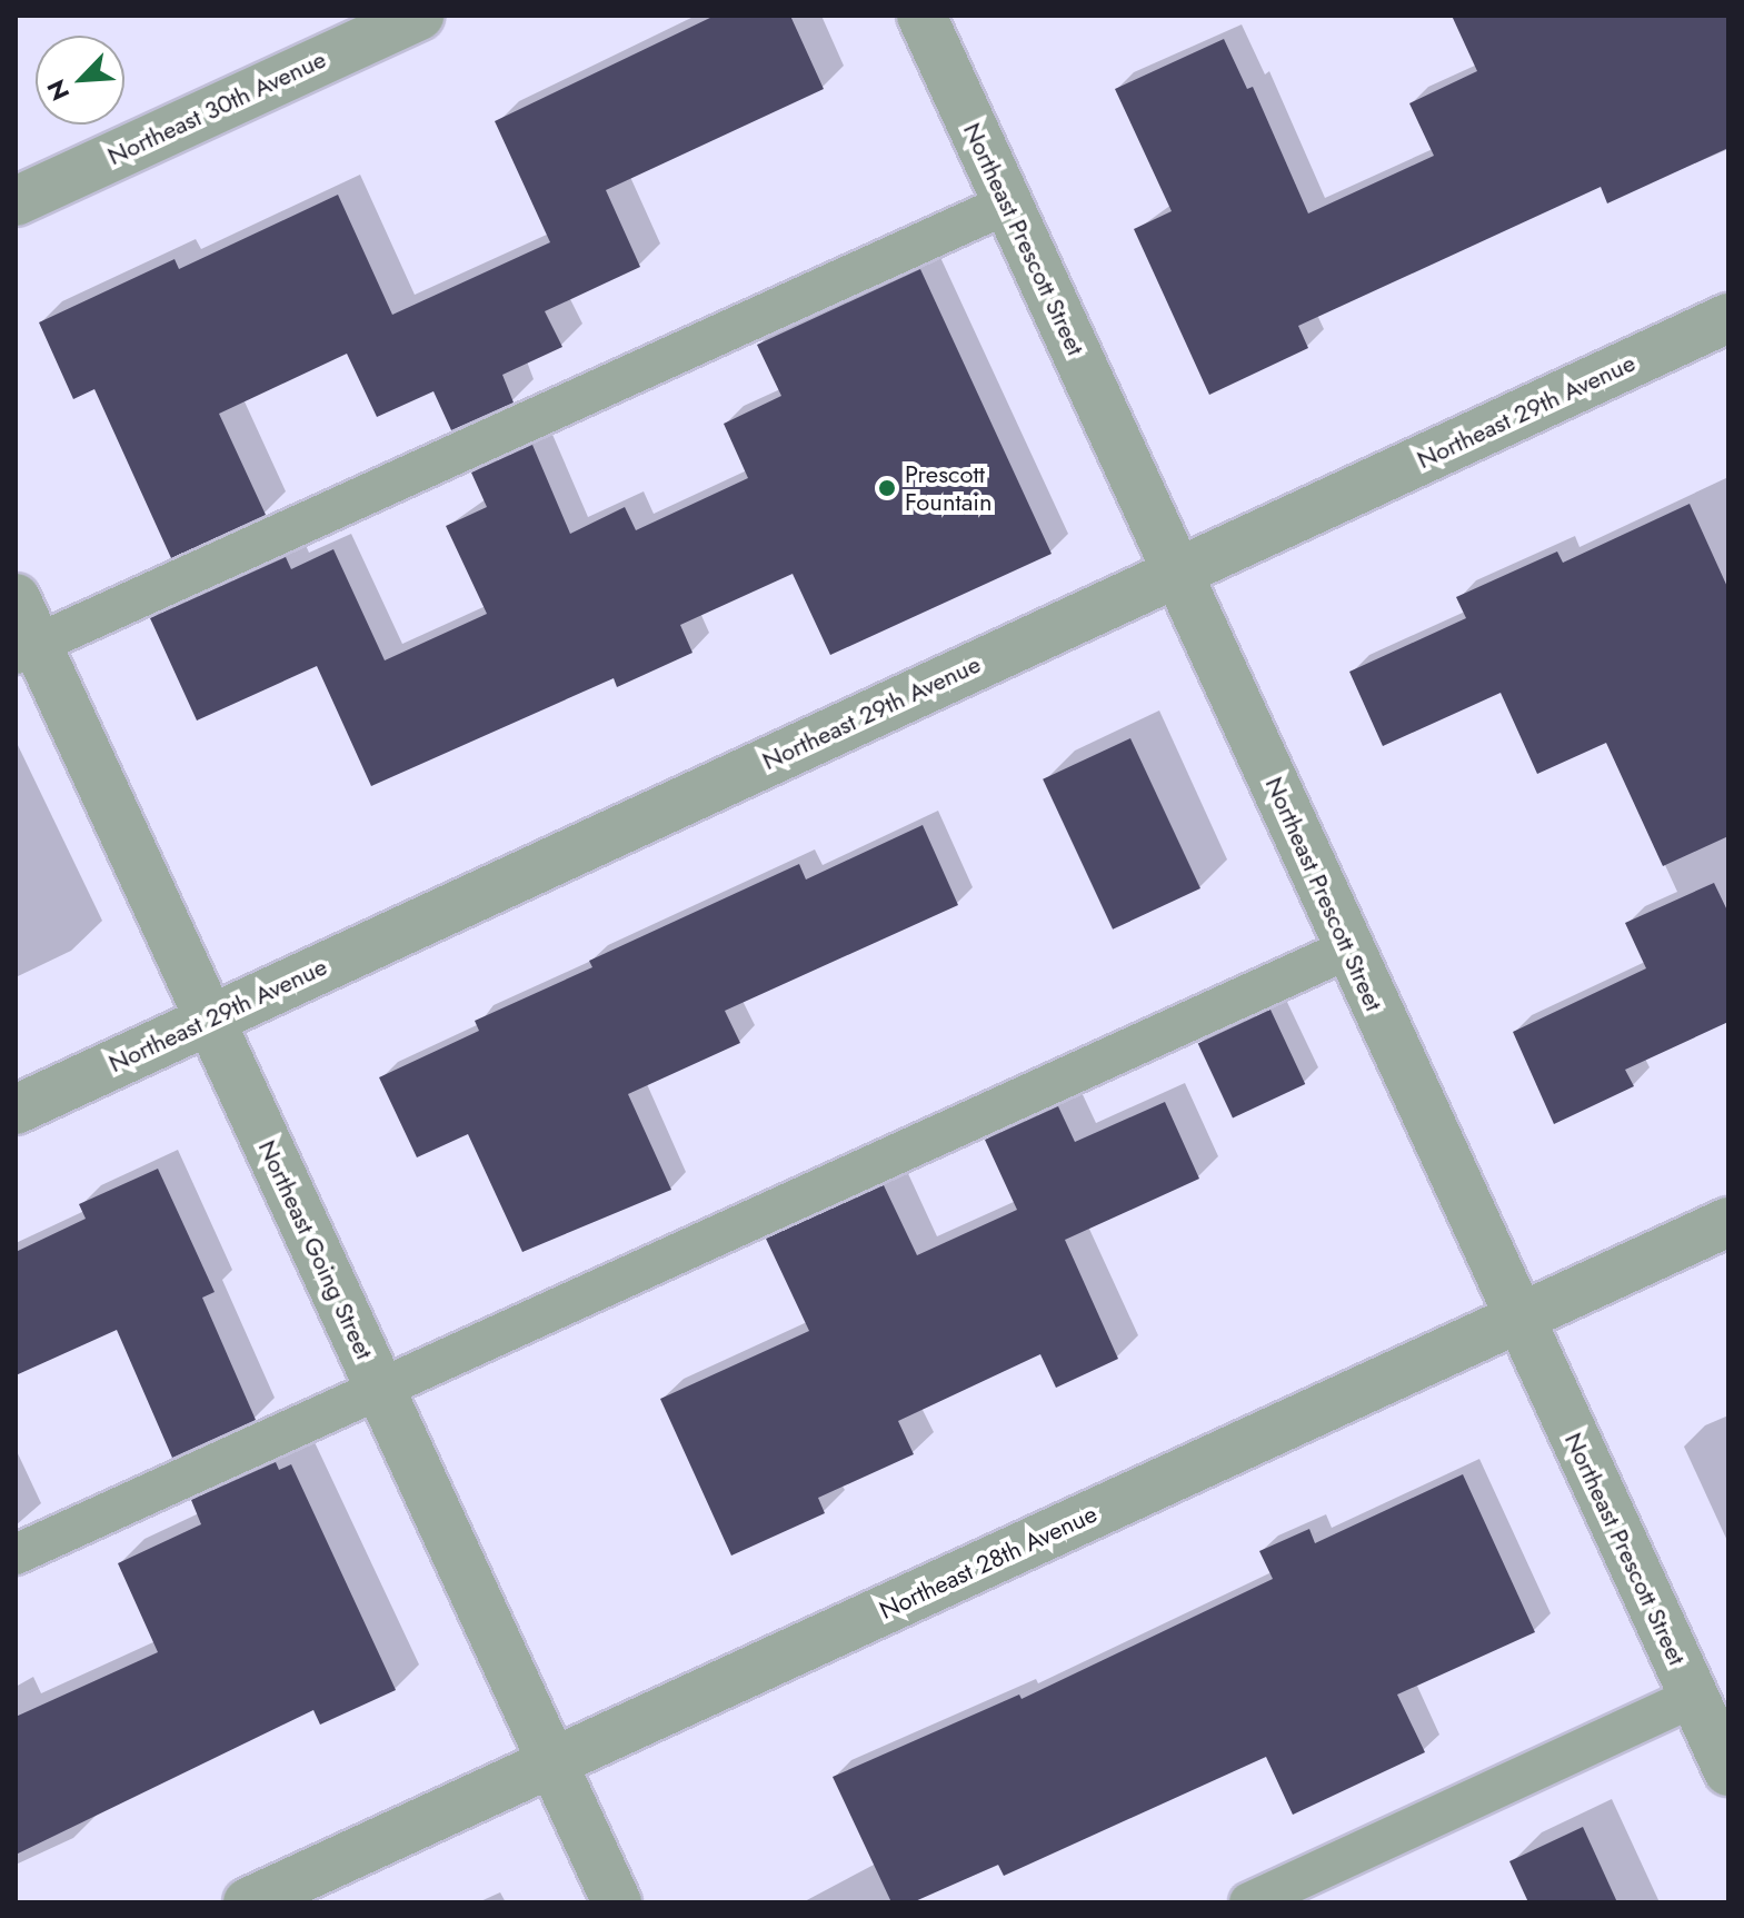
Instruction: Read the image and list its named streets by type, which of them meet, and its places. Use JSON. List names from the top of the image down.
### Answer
{
  "streets": {
    "street": [
      "Northeast 30th Avenue",
      "Northeast Prescott Street",
      "Northeast 29th Avenue",
      "Northeast Going Street",
      "Northeast 28th Avenue"
    ]
  },
  "crossings": [
    ["Northeast Prescott Street", "Northeast 29th Avenue"],
    ["Northeast Prescott Street", "Northeast 28th Avenue"],
    ["Northeast 29th Avenue", "Northeast Going Street"],
    ["Northeast Going Street", "Northeast 28th Avenue"]
  ],
  "places": ["Prescott Fountain"],
  "north": "bottom left"
}
